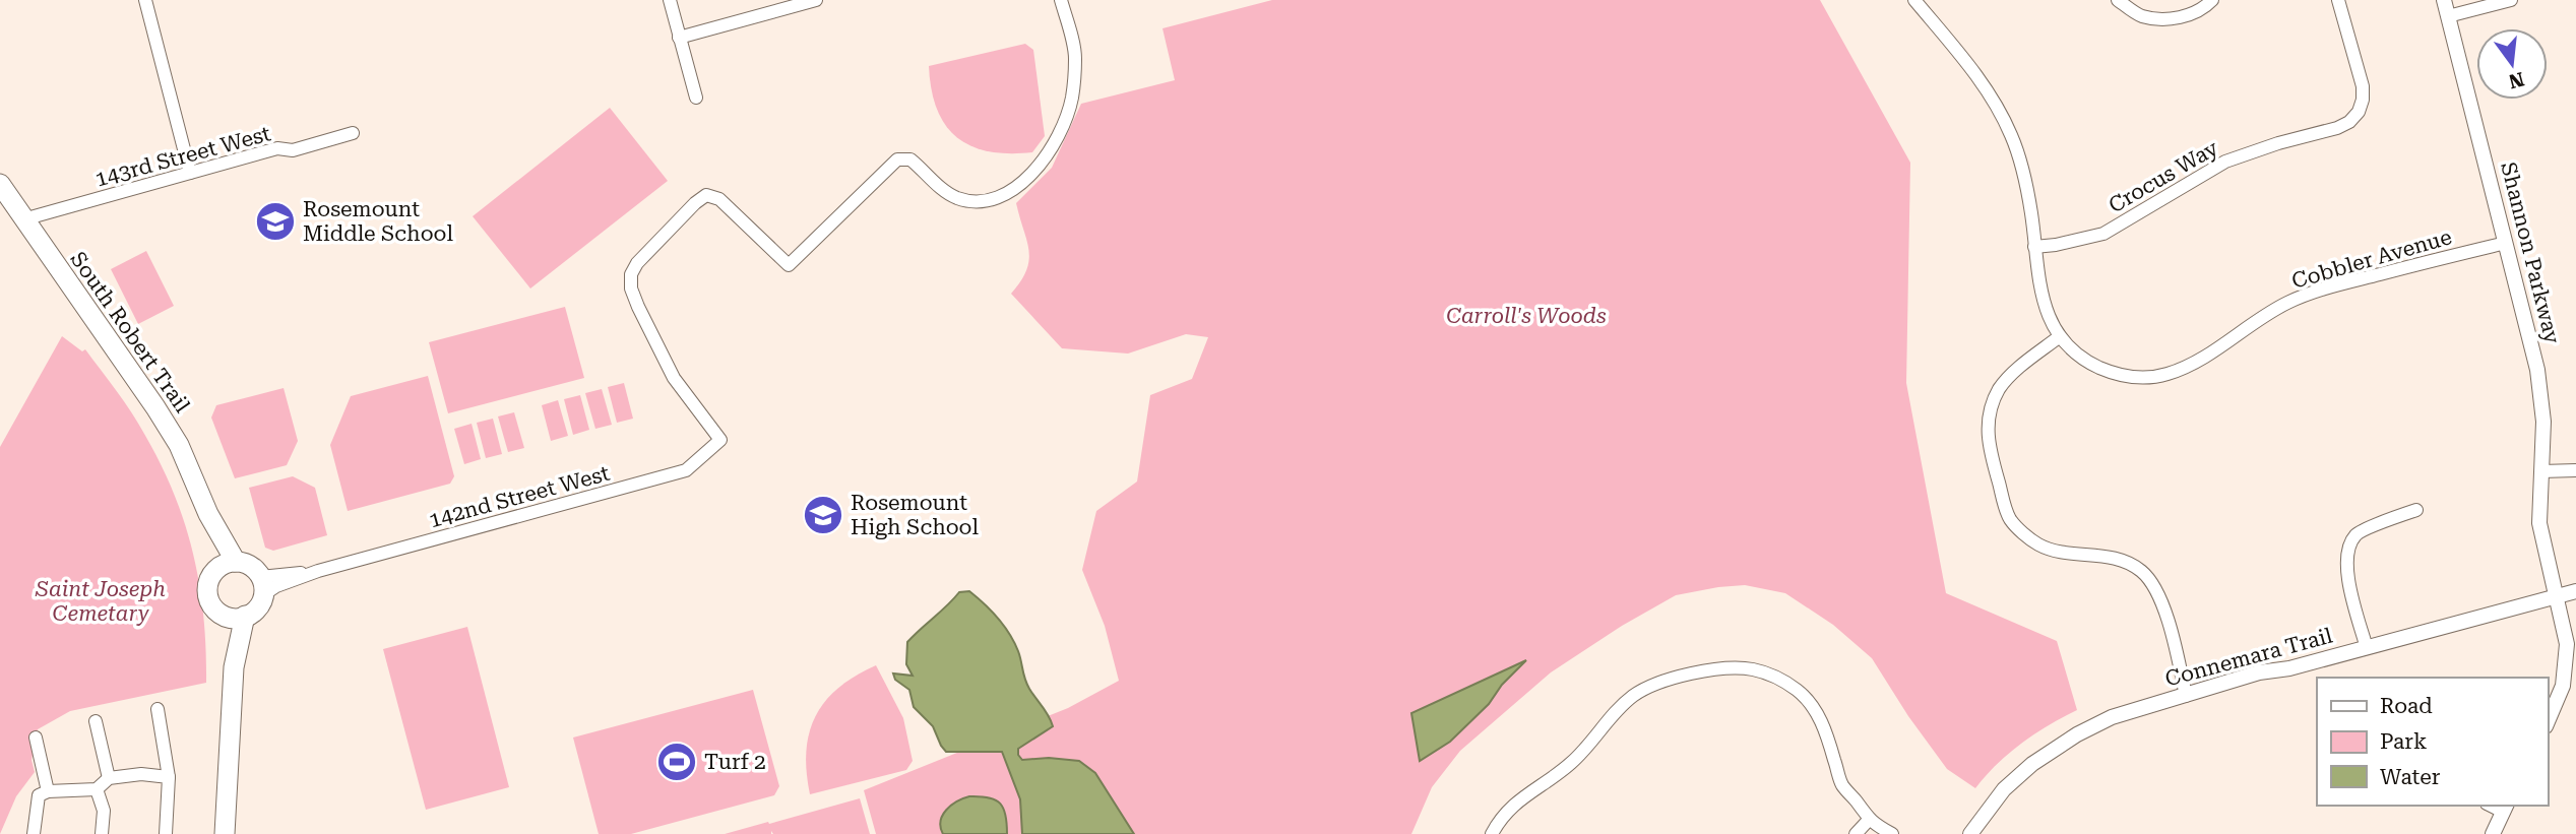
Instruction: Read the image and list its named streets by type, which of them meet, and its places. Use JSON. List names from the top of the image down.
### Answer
{
  "streets": {
    "main road": ["South Robert Trail"],
    "street": [
      "143rd Street West",
      "Crocus Way",
      "Shannon Parkway",
      "Cobbler Avenue",
      "142nd Street West",
      "Connemara Trail"
    ]
  },
  "crossings": [
    ["143rd Street West", "South Robert Trail"],
    ["Crocus Way", "Cobbler Avenue"],
    ["Shannon Parkway", "Cobbler Avenue"],
    ["Shannon Parkway", "Connemara Trail"],
    ["South Robert Trail", "142nd Street West"]
  ],
  "parks": ["Carroll's Woods", "Saint Joseph Cemetary"],
  "places": {
    "school or university": ["Rosemount Middle School", "Rosemount High School"],
    "sports": ["Turf 2"]
  },
  "legend": ["Road", "Park", "Water"],
  "north": "bottom"
}
